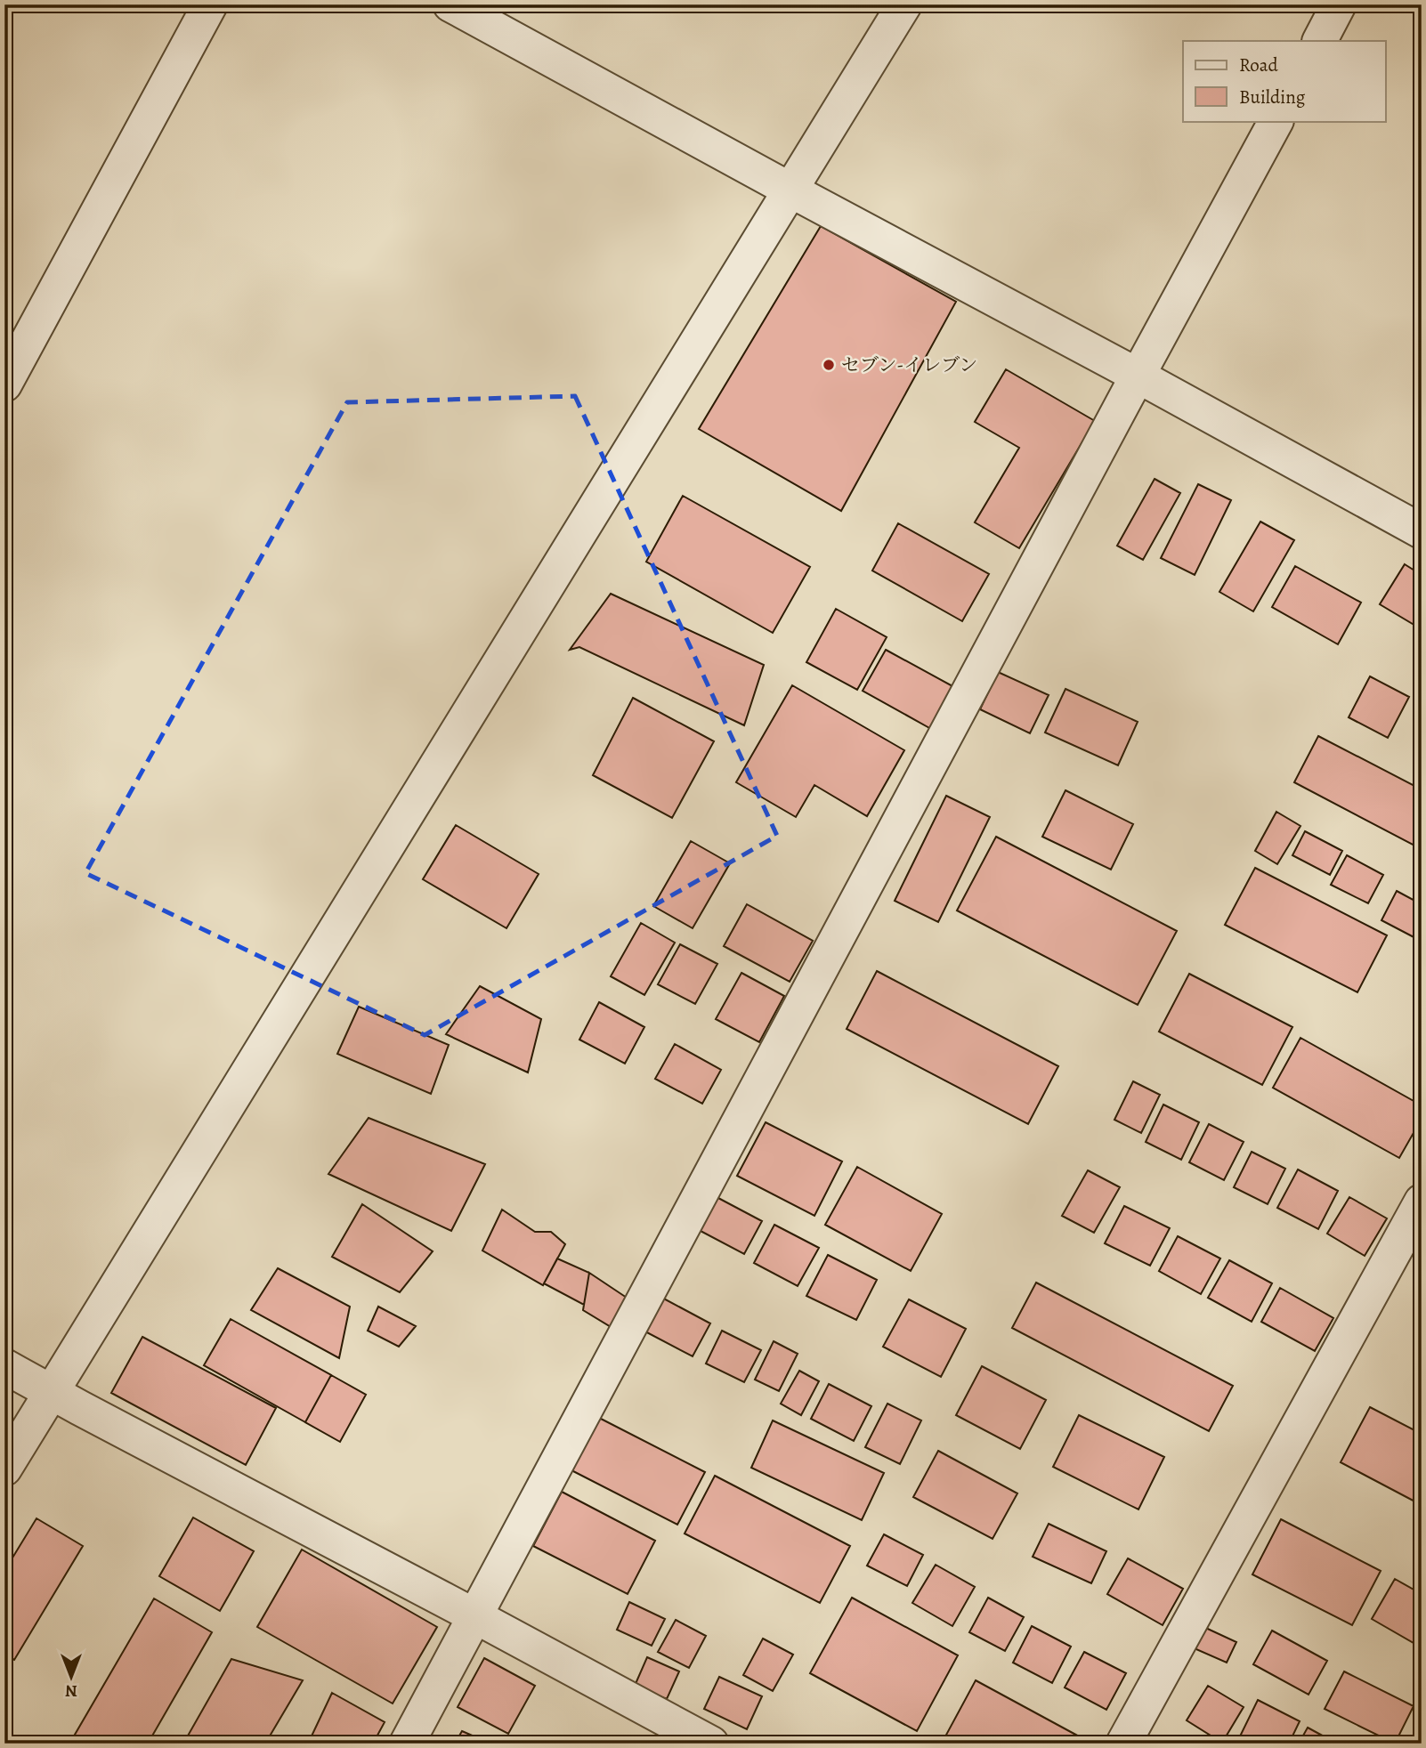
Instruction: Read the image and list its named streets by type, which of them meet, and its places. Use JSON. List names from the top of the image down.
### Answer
{
  "places": ["セブン-イレブン"],
  "legend": ["Road", "Building"],
  "north": "bottom"
}
